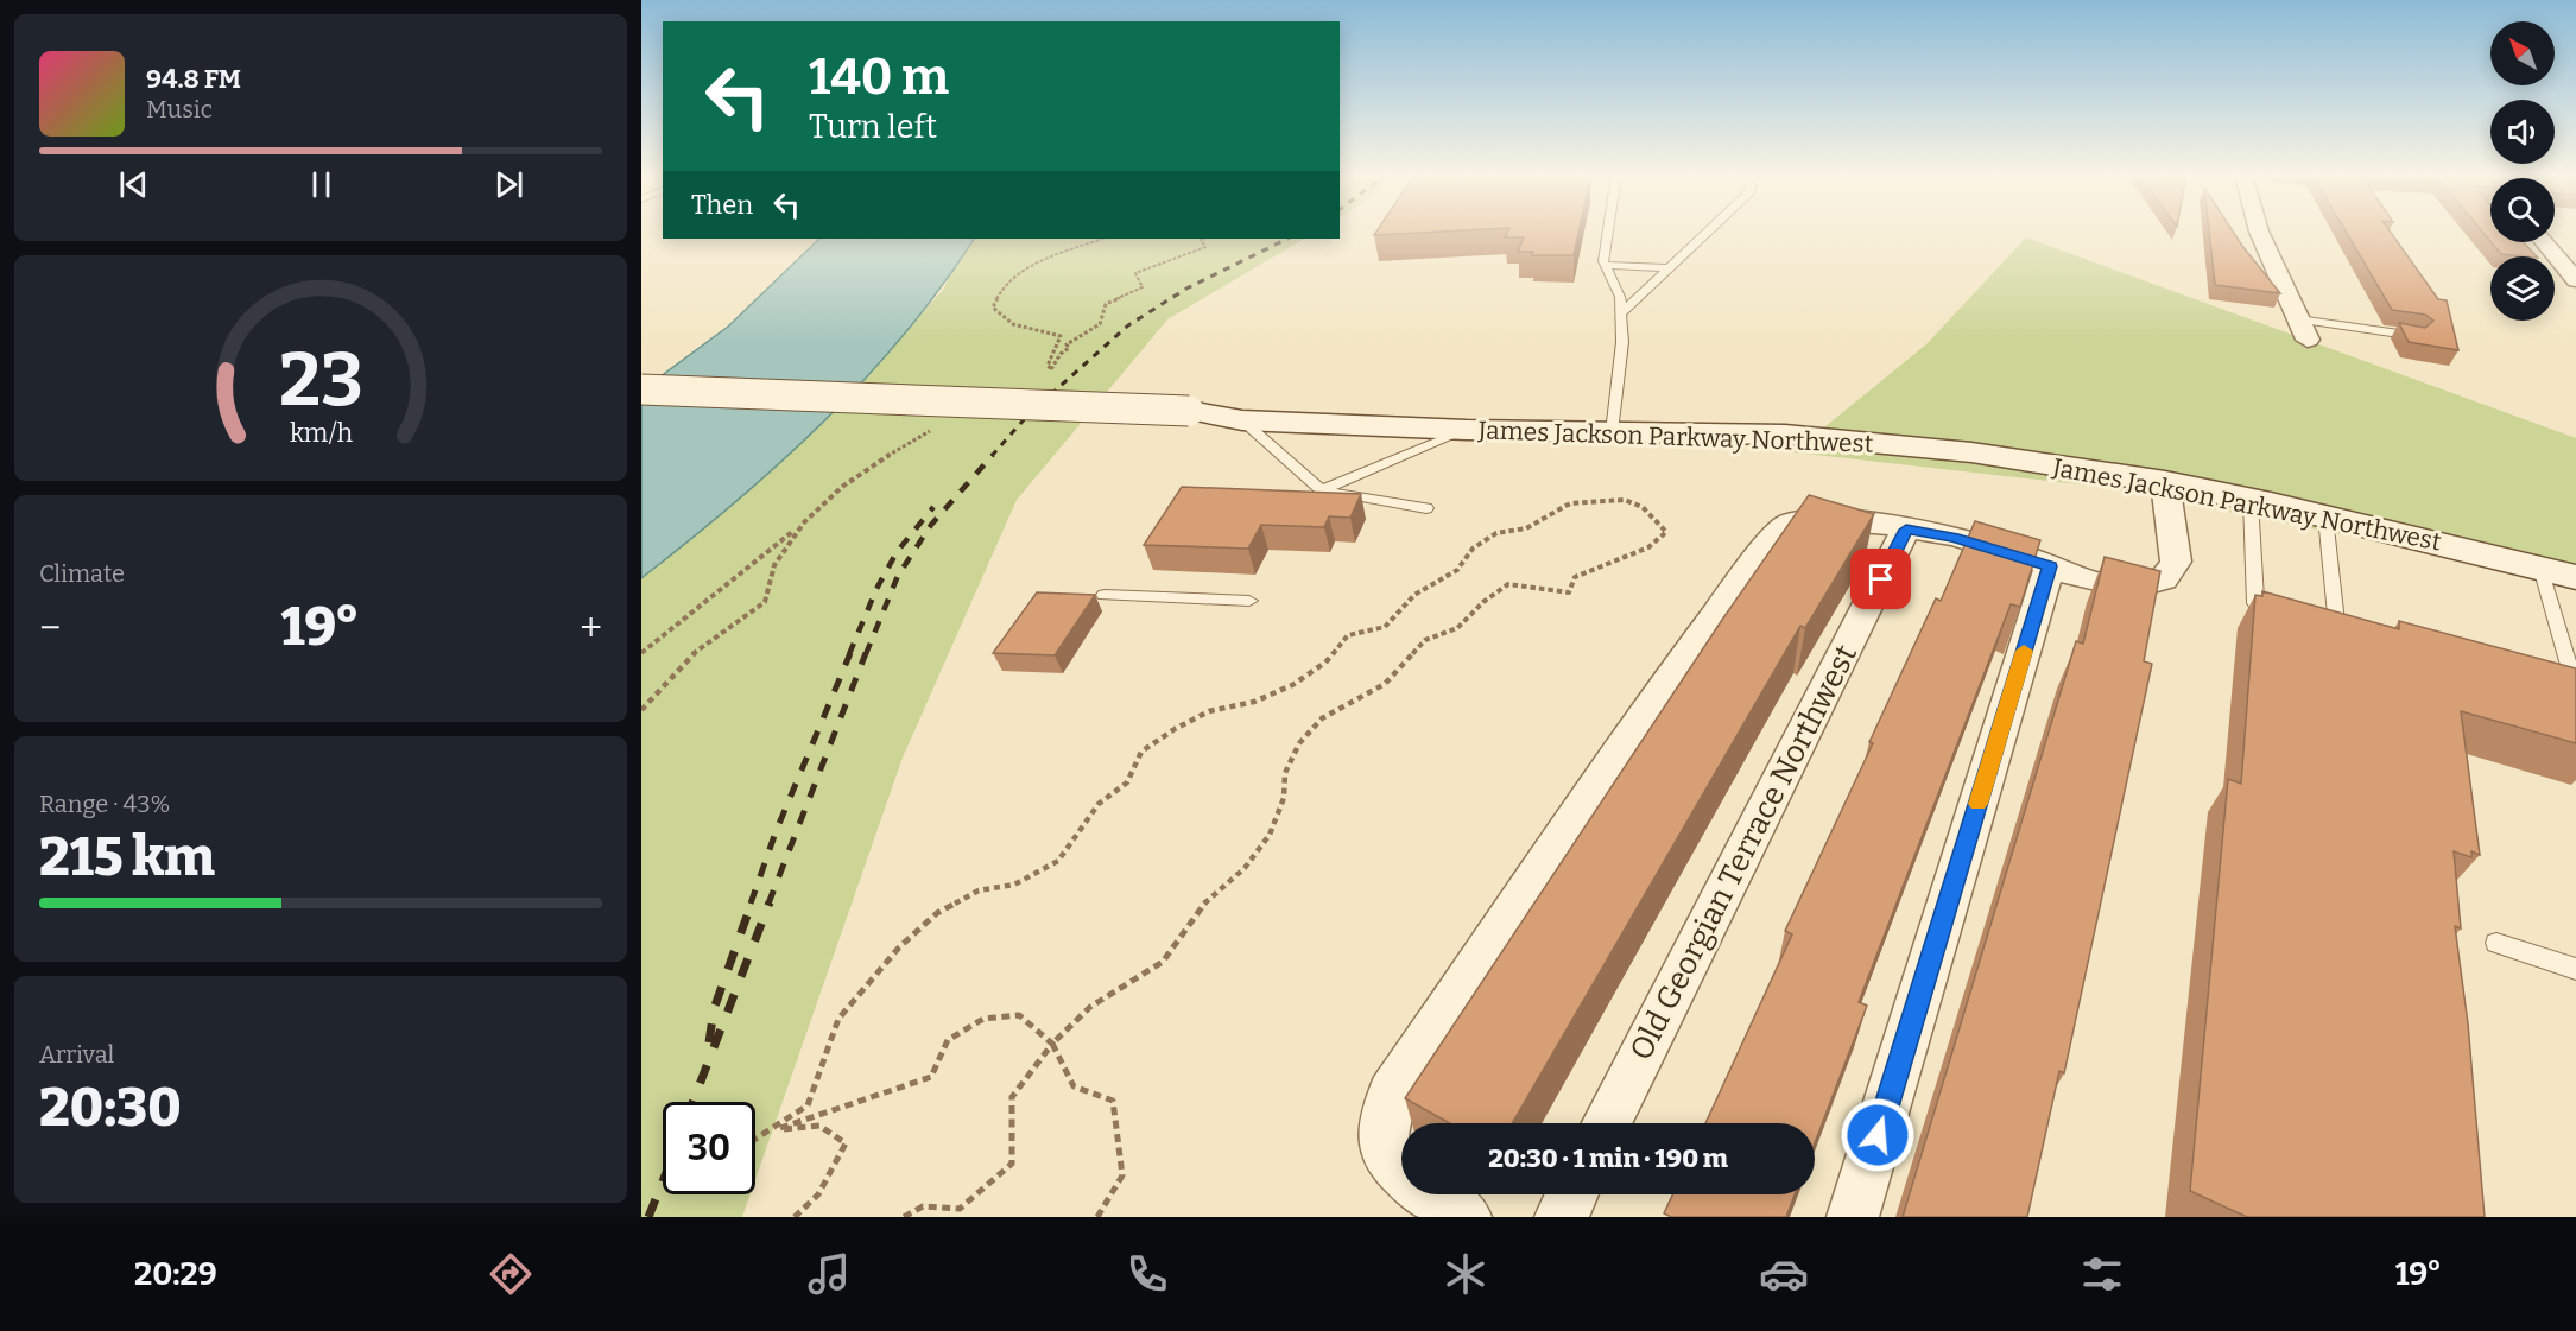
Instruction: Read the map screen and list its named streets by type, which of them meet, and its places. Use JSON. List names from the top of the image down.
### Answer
{
  "streets": {
    "main road": ["James Jackson Parkway Northwest"],
    "street": ["Old Georgian Terrace Northwest"]
  },
  "north": "top left",
  "page": {
    "turn": ["140 m", "Turn left"],
    "song": ["94.8 FM", "Music"],
    "then": "Then",
    "tile": [
      "Climate",
      ["Range · 43%", "215 km"],
      ["Arrival", "20:30"]
    ],
    "heat": ["−", "19°", "+"],
    "limit": "30",
    "trip": "20:30 · 1 min · 190 m",
    "tabs": ["20:29", "19°"],
    "gauge": ["23", "km/h"]
  }
}
